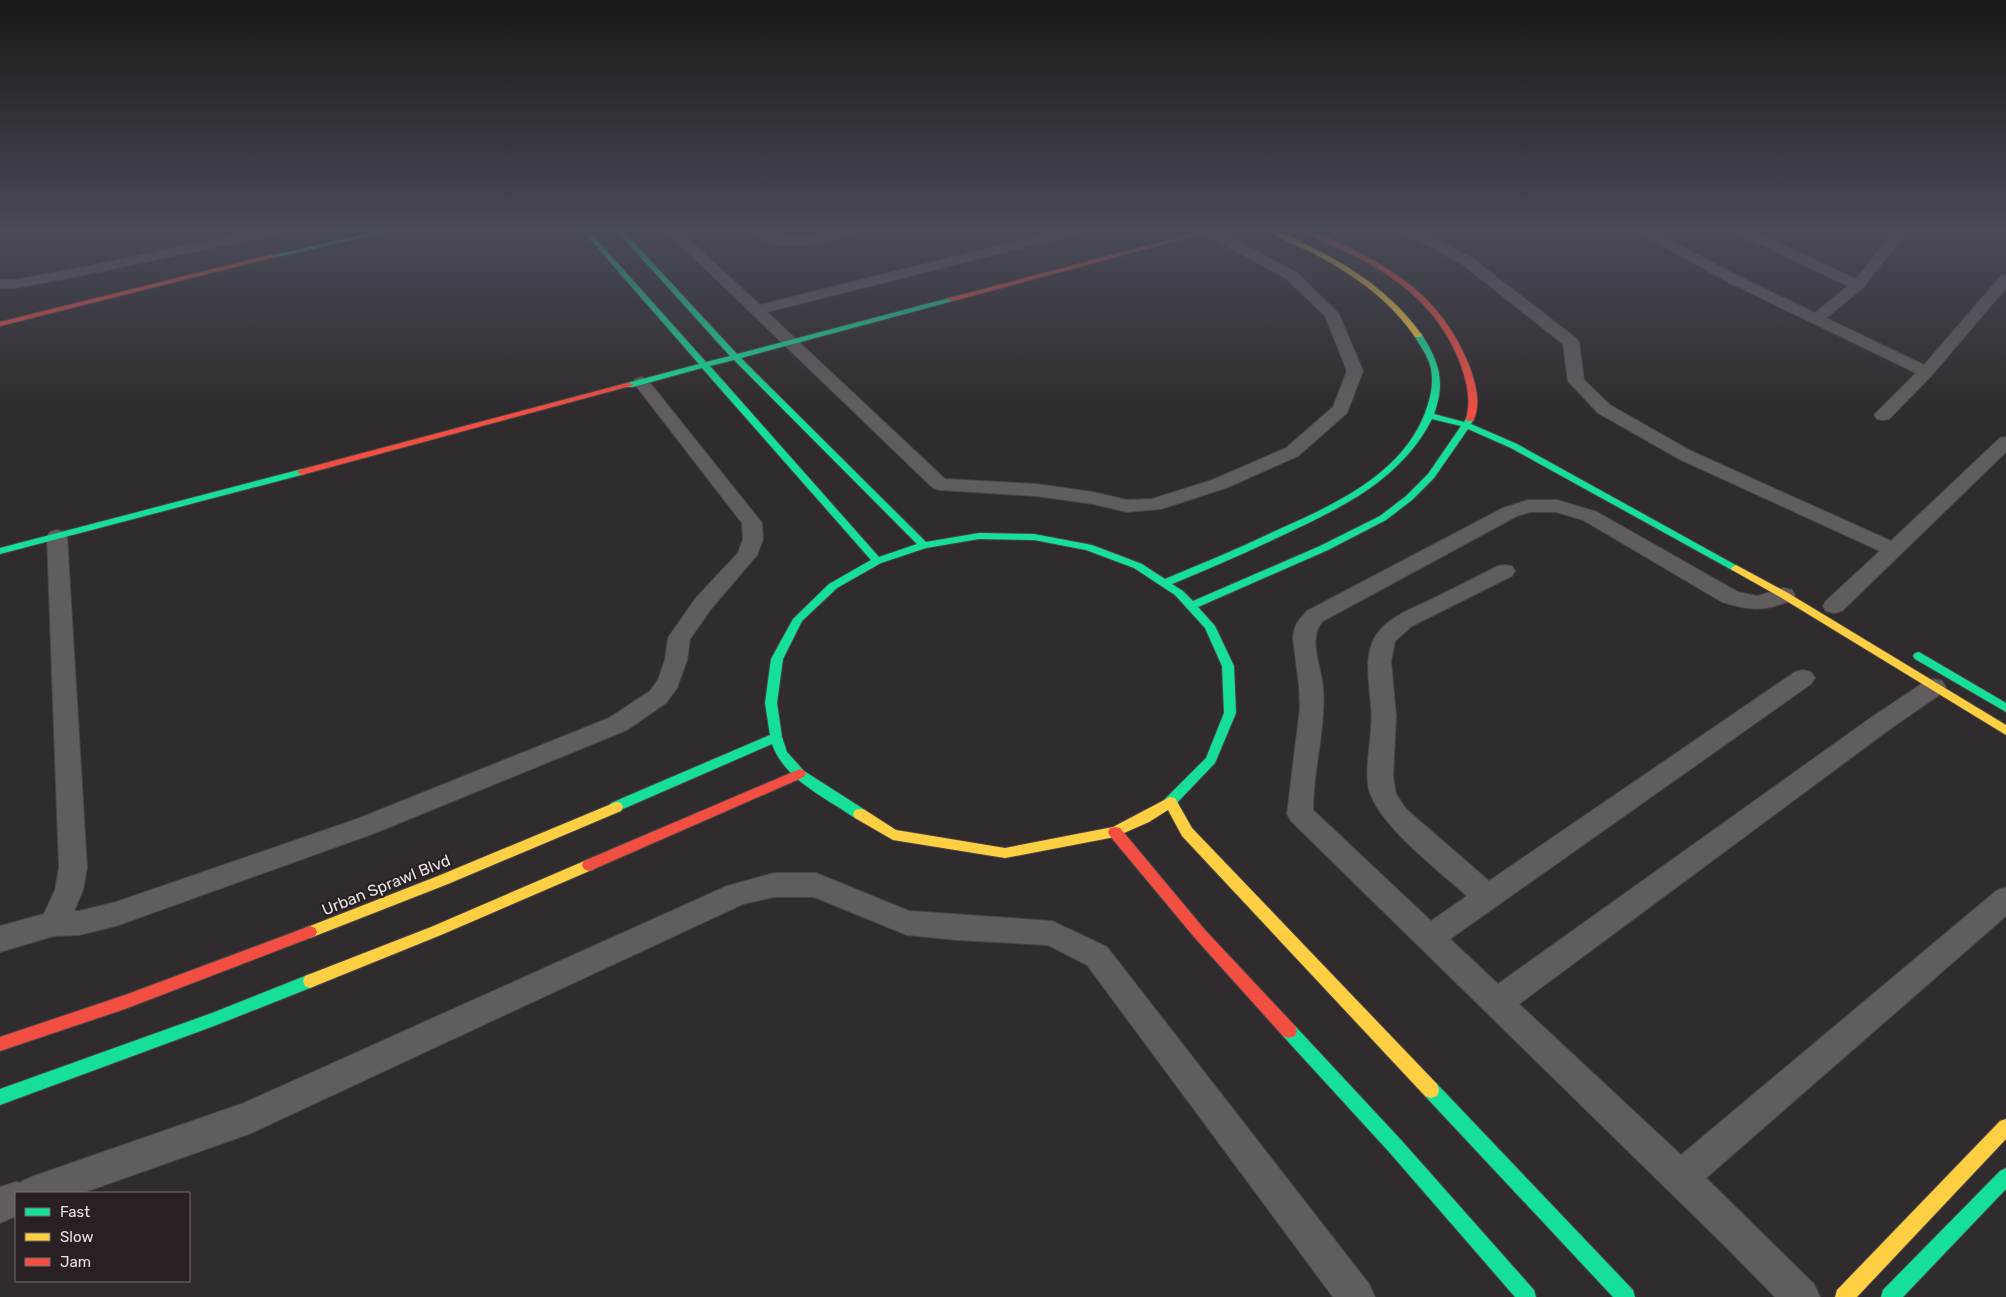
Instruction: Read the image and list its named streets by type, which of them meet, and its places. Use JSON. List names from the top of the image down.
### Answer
{
  "streets": {
    "street": ["Urban Sprawl Blvd"]
  },
  "legend": ["Fast", "Slow", "Jam"]
}
